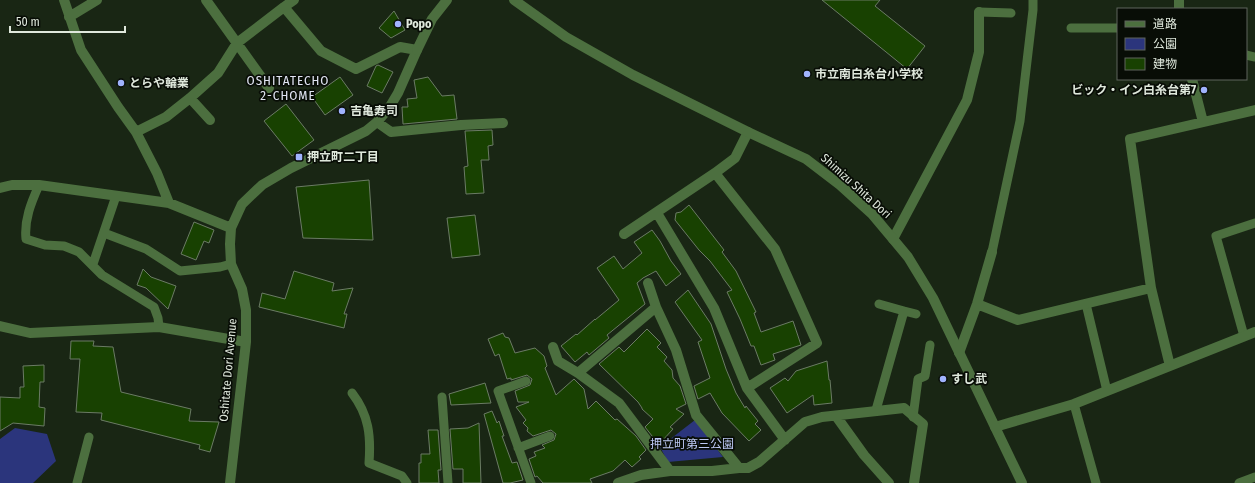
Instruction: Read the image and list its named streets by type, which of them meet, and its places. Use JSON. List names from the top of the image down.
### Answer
{
  "streets": {
    "street": ["Shimizu Shita Dori", "Oshitate Dori Avenue"]
  },
  "districts": ["OSHITATECHO 2-CHOME"],
  "parks": ["押立町第三公園"],
  "places": {
    "other": [
      "Popo",
      "市立南白糸台小学校",
      "とらや輪業",
      "ビック・イン白糸台第7",
      "吉亀寿司",
      "すし武"
    ],
    "transit": ["押立町二丁目"]
  },
  "legend": ["道路", "公園", "建物"],
  "scale_bar": "50 m"
}
